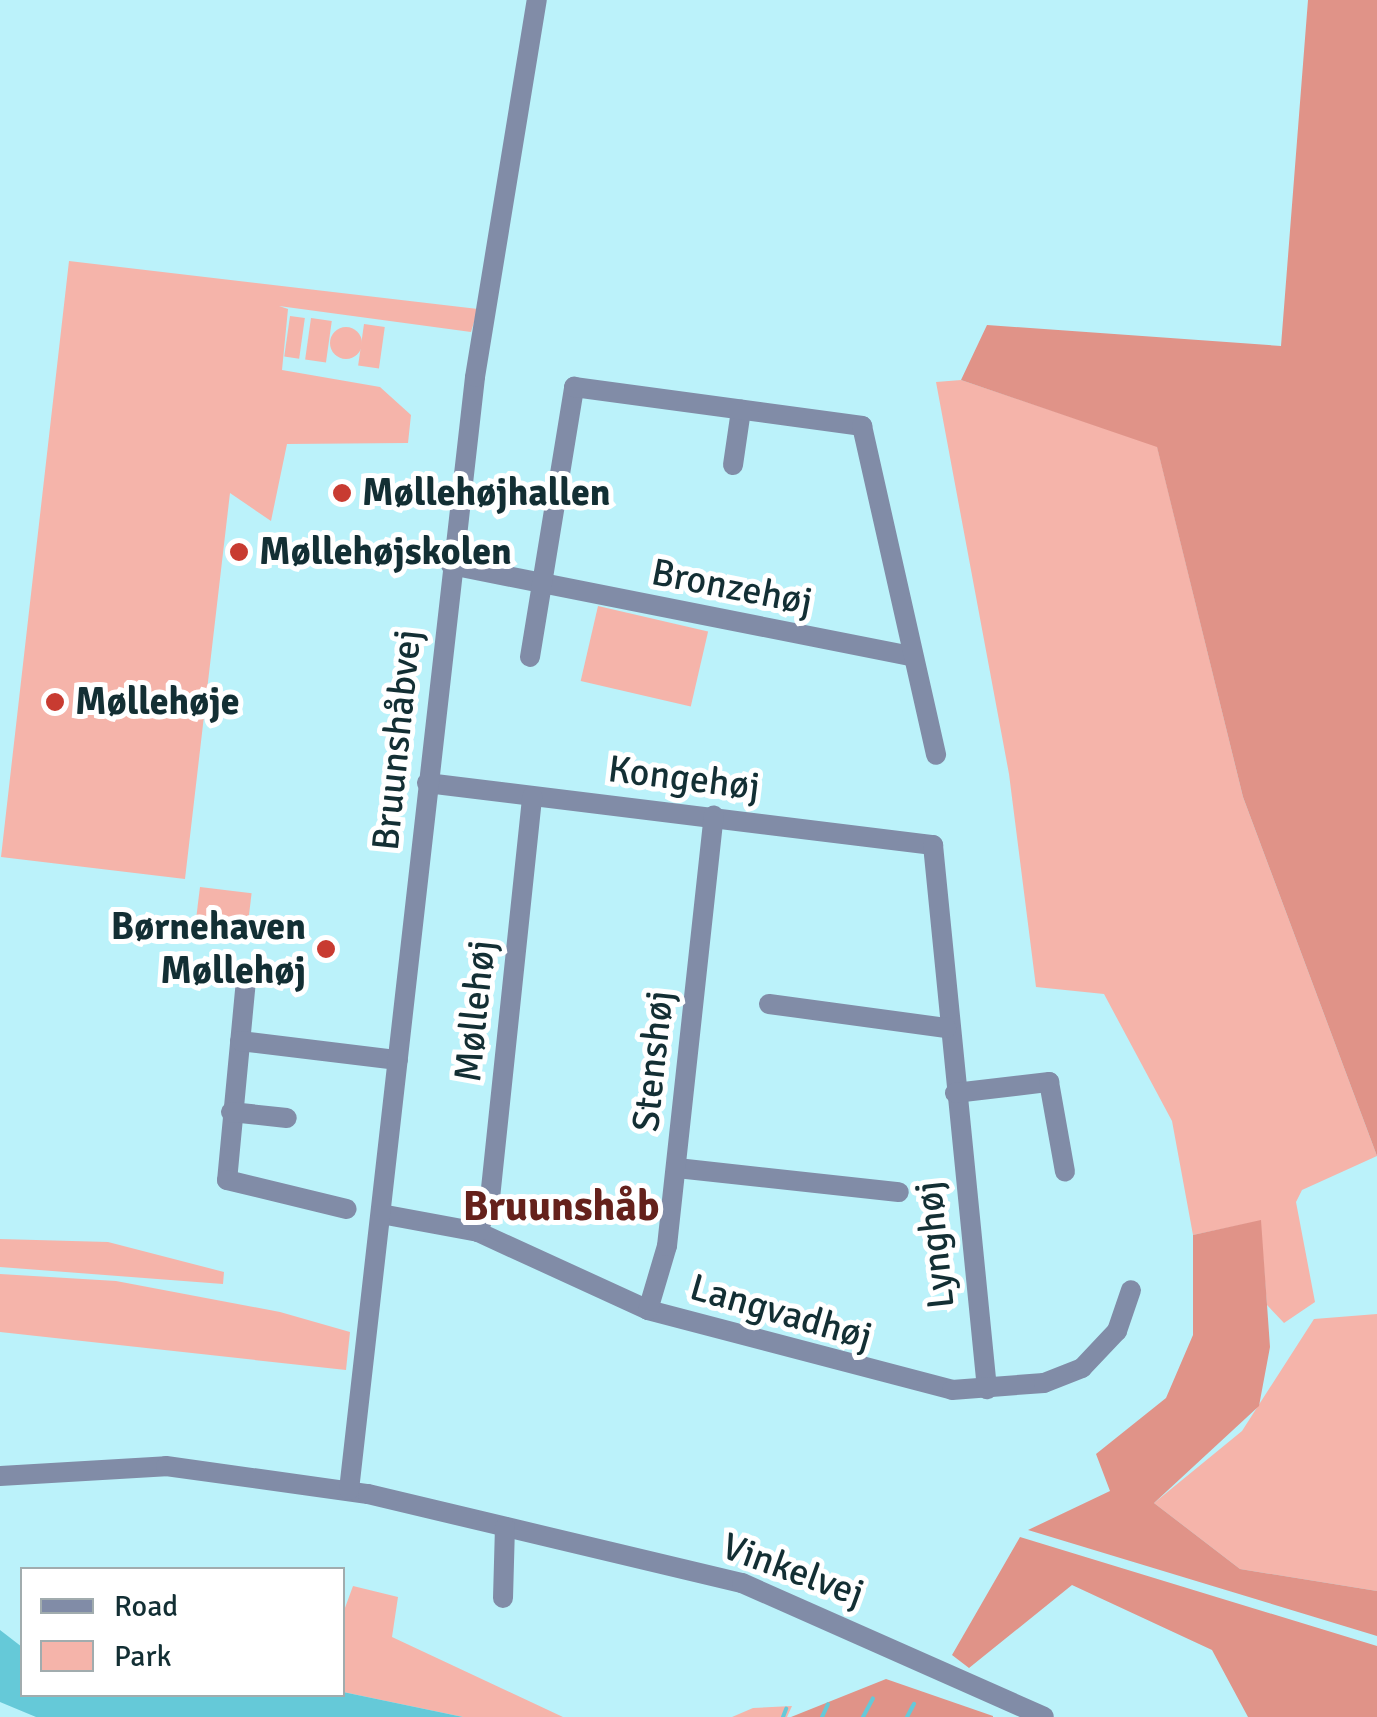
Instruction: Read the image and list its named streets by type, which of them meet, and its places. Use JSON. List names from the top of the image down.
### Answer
{
  "streets": {
    "street": [
      "Bronzehøj",
      "Bruunshåbvej",
      "Kongehøj",
      "Møllehøj",
      "Stenshøj",
      "Lynghøj",
      "Langvadhøj",
      "Vinkelvej"
    ]
  },
  "crossings": [
    ["Bronzehøj", "Bruunshåbvej"],
    ["Bruunshåbvej", "Kongehøj"],
    ["Bruunshåbvej", "Langvadhøj"],
    ["Bruunshåbvej", "Vinkelvej"],
    ["Kongehøj", "Møllehøj"],
    ["Kongehøj", "Stenshøj"],
    ["Kongehøj", "Lynghøj"],
    ["Møllehøj", "Langvadhøj"],
    ["Stenshøj", "Langvadhøj"],
    ["Lynghøj", "Langvadhøj"]
  ],
  "districts": ["Bruunshåb"],
  "places": [
    "Møllehøjhallen",
    "Møllehøjskolen",
    "Møllehøje",
    "Børnehaven Møllehøj"
  ],
  "legend": ["Road", "Park"]
}
